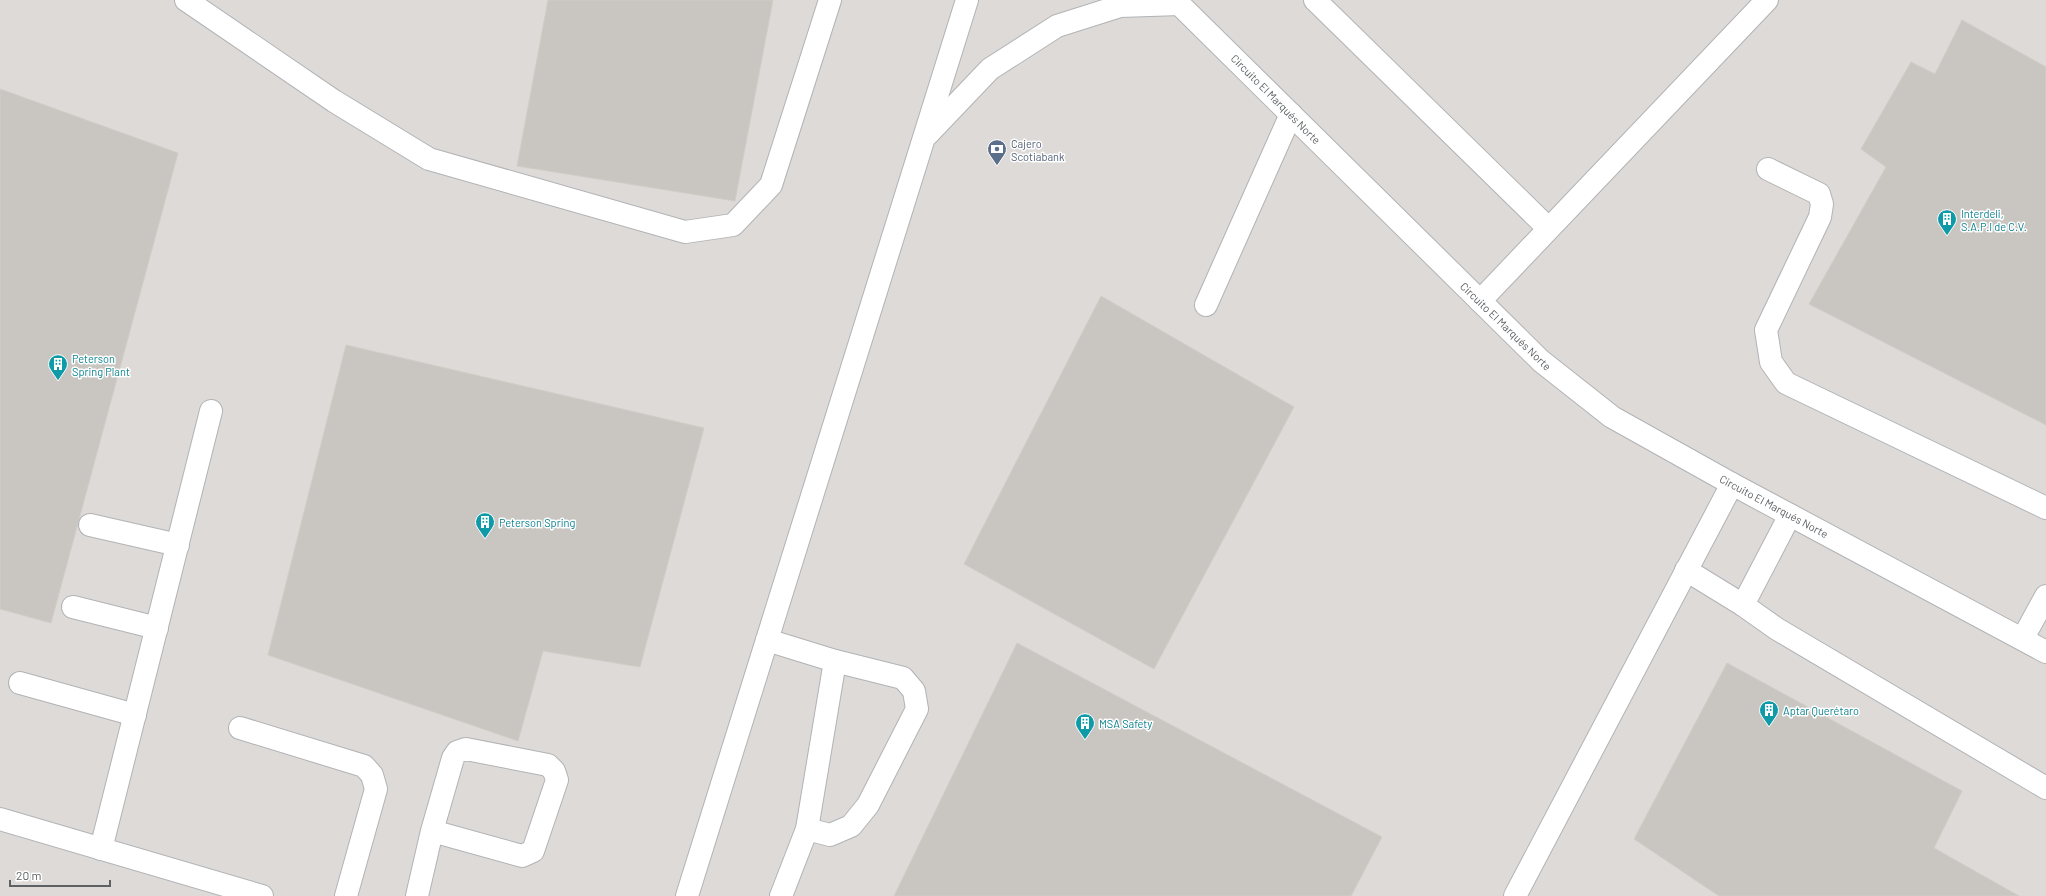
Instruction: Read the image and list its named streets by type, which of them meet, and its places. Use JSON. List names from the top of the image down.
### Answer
{
  "streets": {
    "street": ["Circuito El Marqués Norte"]
  },
  "places": {
    "bank": ["Cajero Scotiabank"],
    "building": [
      "Interdeli, S.A.P.I de C.V.",
      "Peterson Spring Plant",
      "Peterson Spring",
      "Aptar Querétaro",
      "MSA Safety"
    ]
  },
  "scale_bar": "20 m"
}
